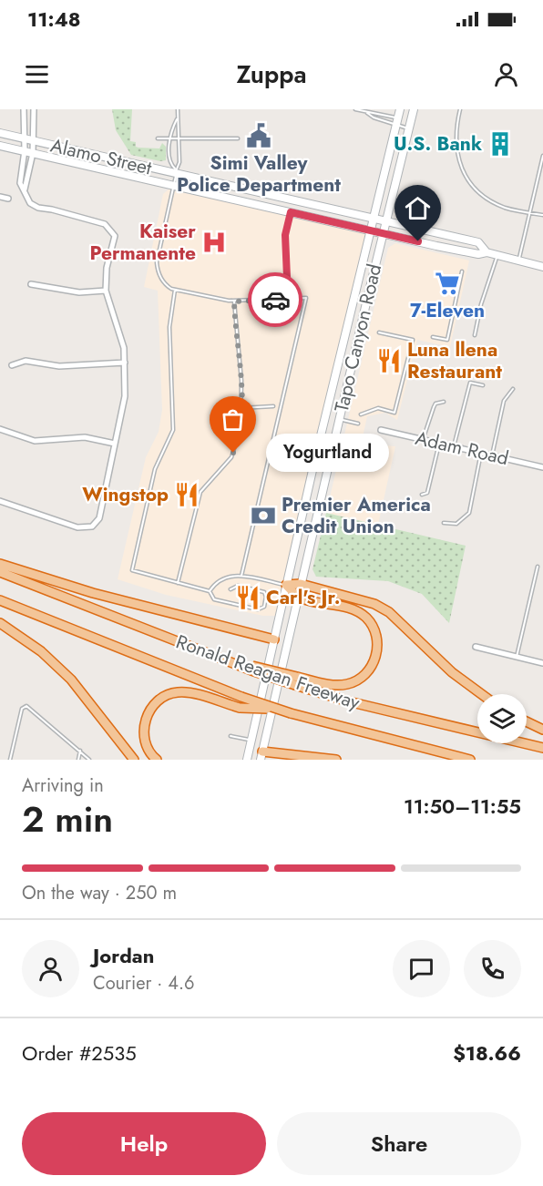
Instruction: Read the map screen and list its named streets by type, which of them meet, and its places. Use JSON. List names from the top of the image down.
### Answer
{
  "streets": {
    "highway": ["Ronald Reagan Freeway"],
    "main road": ["Alamo Street", "Tapo Canyon Road"],
    "street": ["Adam Road"]
  },
  "crossings": [
    ["Alamo Street", "Tapo Canyon Road"]
  ],
  "places": {
    "public building": ["Simi Valley Police Department"],
    "building": ["U.S. Bank"],
    "hospital": ["Kaiser Permanente"],
    "supermarket": ["7-Eleven"],
    "restaurant": ["Luna llena Restaurant", "Wingstop", "Carl's Jr."],
    "other": ["Yogurtland"],
    "bank": ["Premier America Credit Union"]
  },
  "page": {
    "status": "11:48",
    "header": "Zuppa",
    "bubble": "Yogurtland",
    "heading": ["2 min", "Arriving in", "11:50–11:55"],
    "panel": [
      "Jordan",
      "Courier · 4.6",
      "Order #2535",
      "$18.66"
    ],
    "bar": "On the way · 250 m",
    "buttons": ["Help", "Share"]
  }
}
